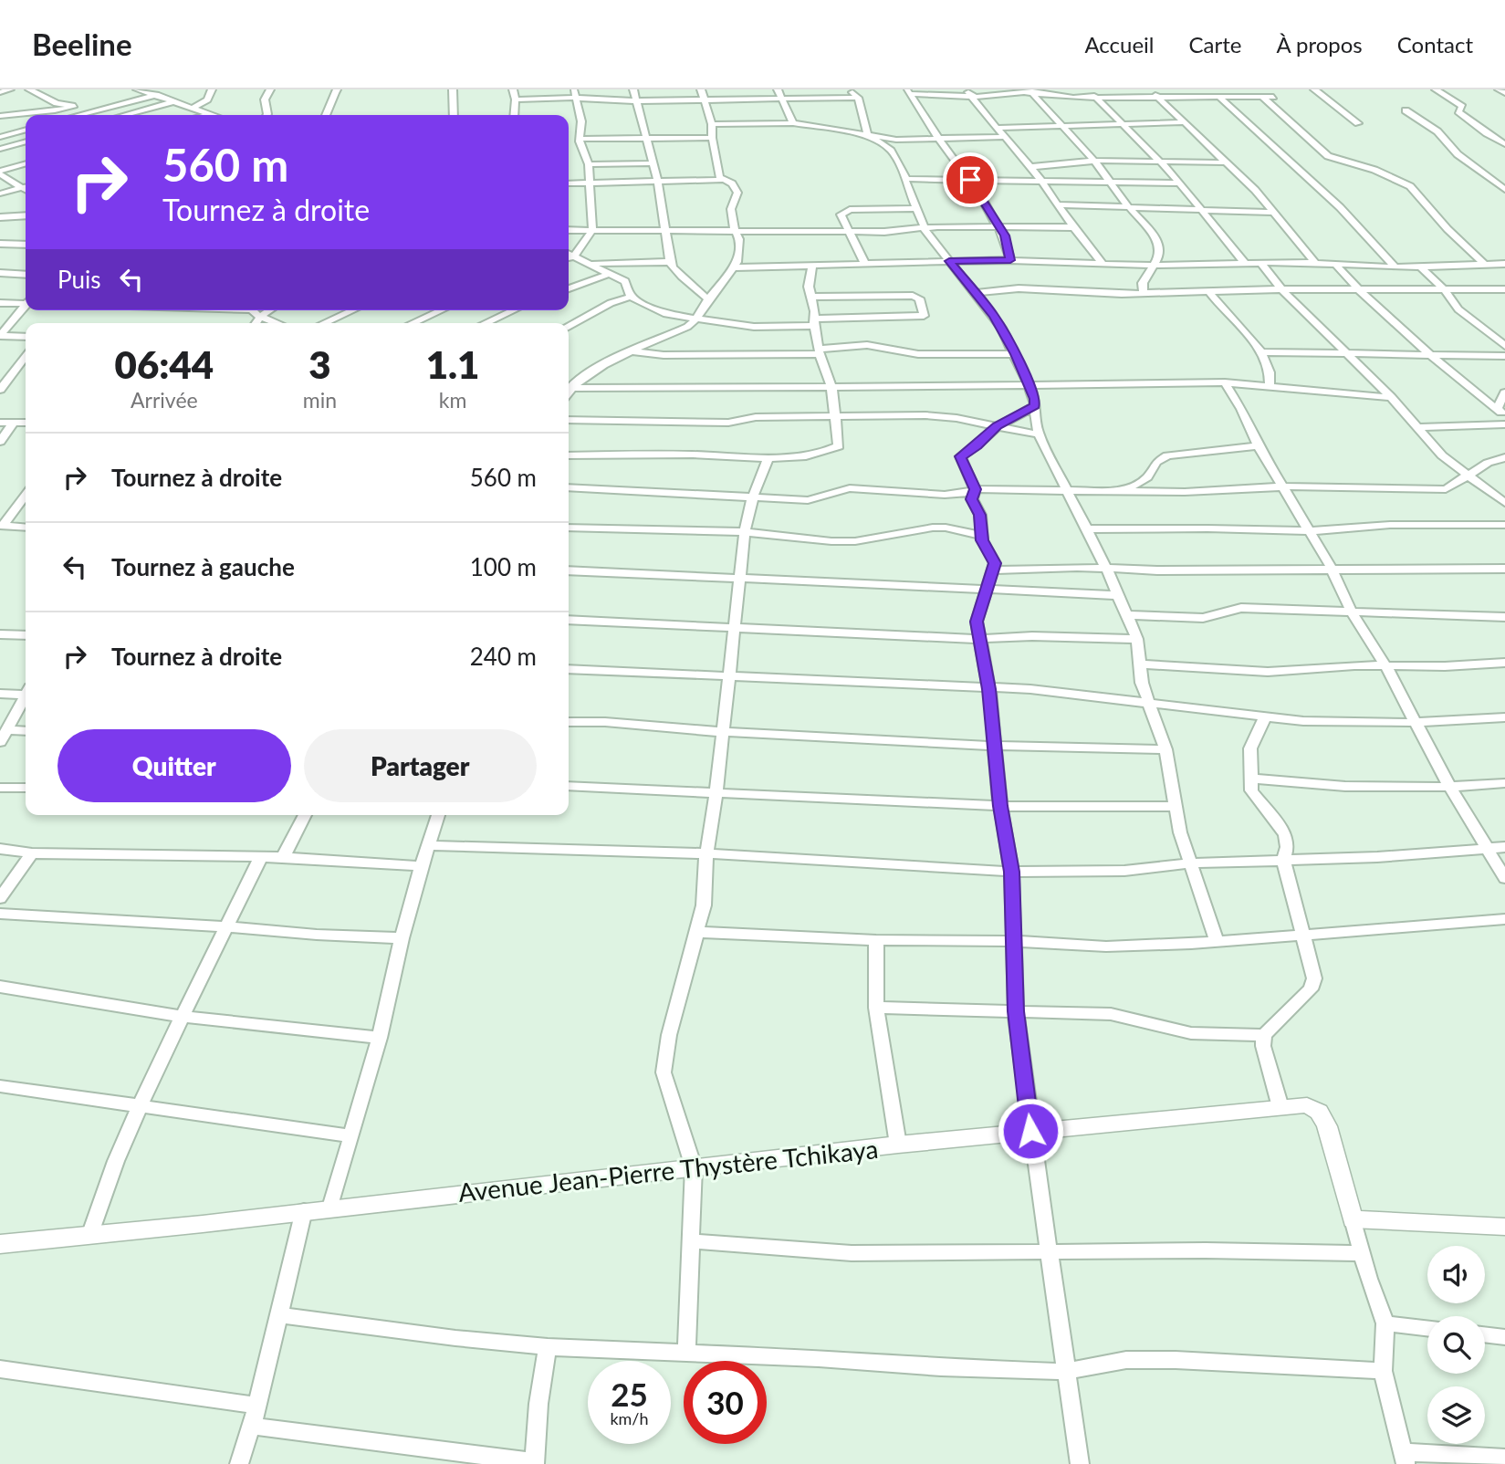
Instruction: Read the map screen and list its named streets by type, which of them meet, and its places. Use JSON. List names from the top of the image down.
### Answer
{
  "streets": {
    "street": ["Avenue Jean-Pierre Thystère Tchikaya"]
  },
  "page": {
    "header": "Beeline",
    "nav": [
      "Accueil",
      "Carte",
      "À propos",
      "Contact"
    ],
    "turn": ["560 m", "Tournez à droite"],
    "then": "Puis",
    "eta": [
      "06:44",
      "Arrivée",
      "3",
      "min",
      "1.1",
      "km"
    ],
    "list": [
      {
        "name": "Tournez à droite",
        "value": "560 m"
      },
      {
        "name": "Tournez à gauche",
        "value": "100 m"
      },
      {
        "name": "Tournez à droite",
        "value": "240 m"
      }
    ],
    "buttons": ["Quitter", "Partager"],
    "speed": "25 km/h",
    "limit": "30"
  }
}
